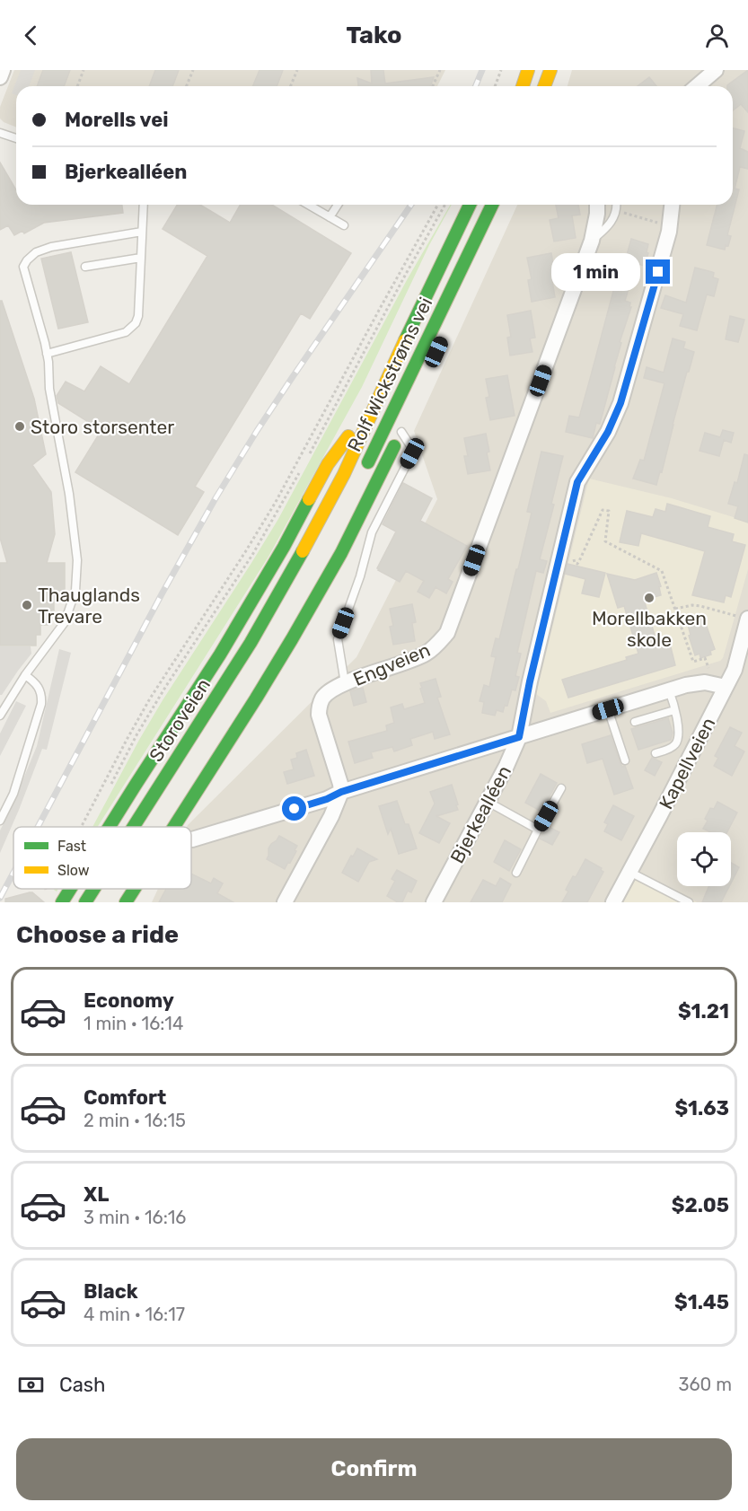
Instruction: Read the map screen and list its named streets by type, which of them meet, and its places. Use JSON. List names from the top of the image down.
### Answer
{
  "streets": {
    "highway": ["Rolf Wickstrøms vei", "Storoveien"],
    "street": ["Engveien", "Kapellveien", "Bjerkealléen"]
  },
  "crossings": [
    ["Rolf Wickstrøms vei", "Storoveien"]
  ],
  "places": ["Storo storsenter", "Morellbakken skole", "Thauglands Trevare"],
  "legend": ["Fast", "Slow"],
  "page": {
    "header": "Tako",
    "banner": ["Morells vei", "Bjerkealléen"],
    "bubble": "1 min",
    "heading": "Choose a ride",
    "list": [
      {
        "name": "Economy",
        "note": "1 min · 16:14",
        "value": "$1.21"
      },
      {
        "name": "Comfort",
        "note": "2 min · 16:15",
        "value": "$1.63"
      },
      {
        "name": "XL",
        "note": "3 min · 16:16",
        "value": "$2.05"
      },
      {
        "name": "Black",
        "note": "4 min · 16:17",
        "value": "$1.45"
      }
    ],
    "pay": ["Cash", "360 m"],
    "buttons": "Confirm"
  }
}
